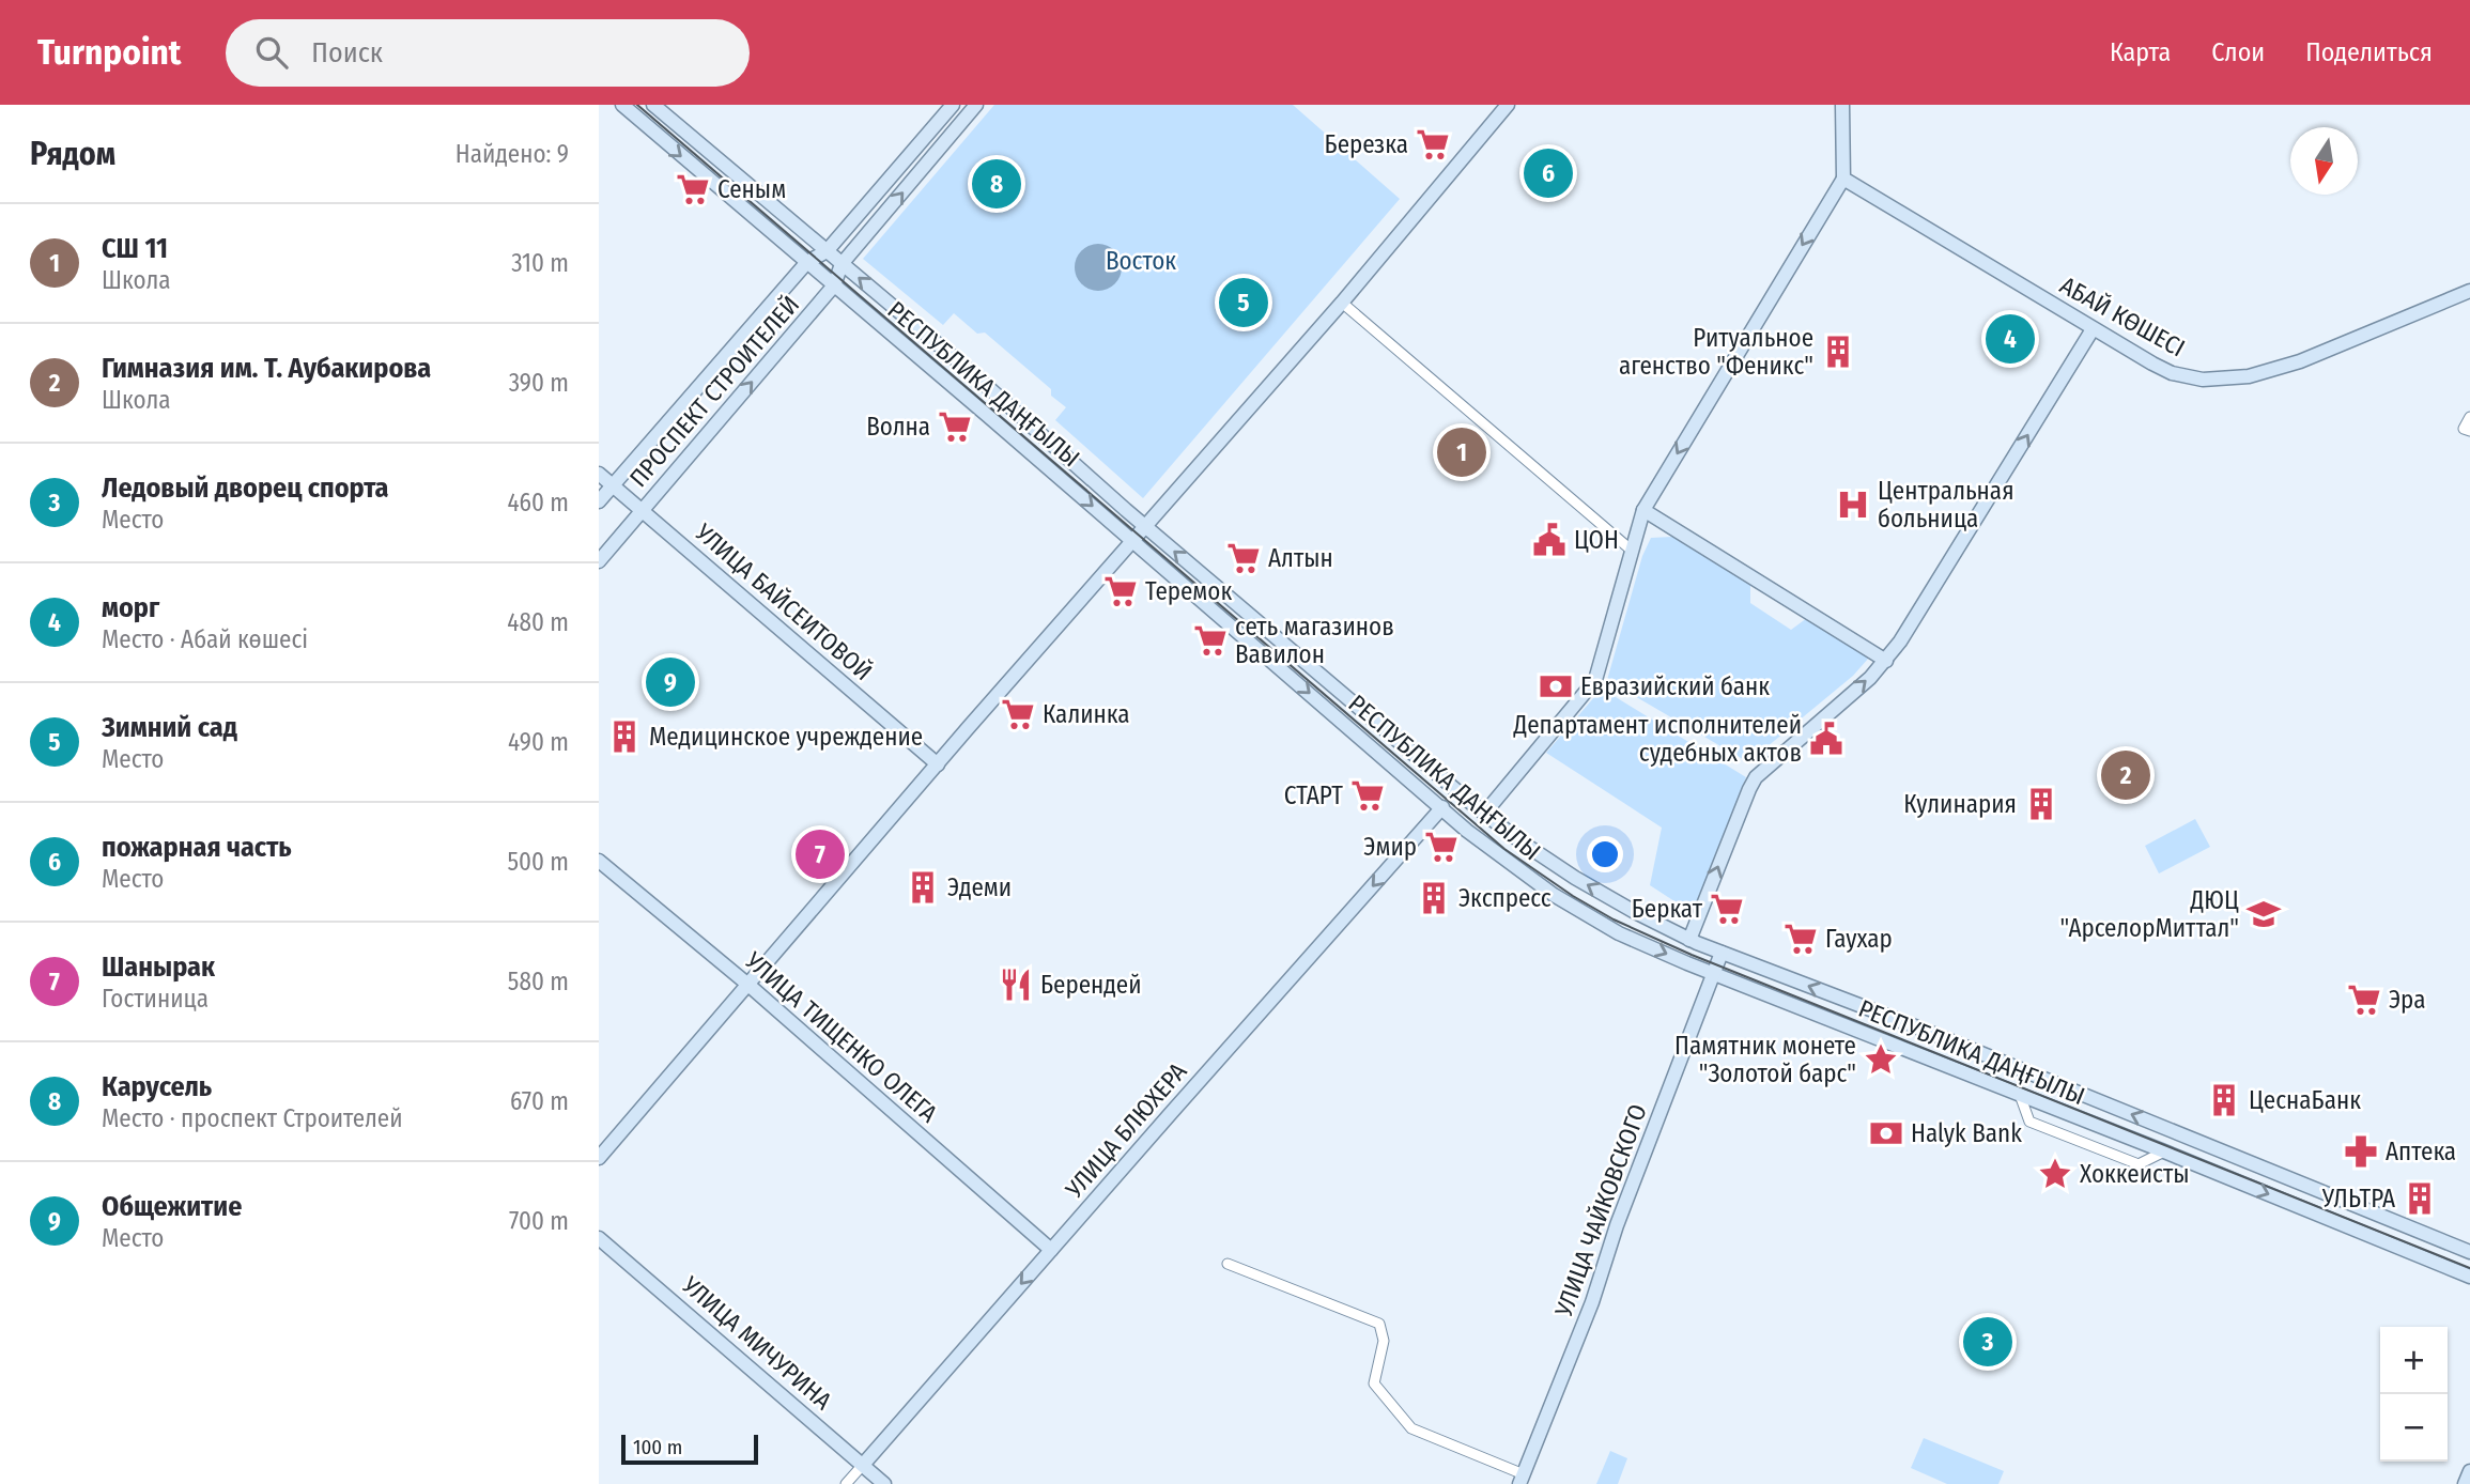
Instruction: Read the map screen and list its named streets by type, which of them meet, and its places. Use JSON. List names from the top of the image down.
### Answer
{
  "streets": {
    "street": [
      "АБАЙ КӨШЕСІ",
      "РЕСПУБЛИКА ДАҢҒЫЛЫ",
      "ПРОСПЕКТ СТРОИТЕЛЕЙ",
      "УЛИЦА БАЙСЕИТОВОЙ",
      "УЛИЦА ТИЩЕНКО ОЛЕГА",
      "УЛИЦА БЛЮХЕРА",
      "УЛИЦА ЧАЙКОВСКОГО",
      "УЛИЦА МИЧУРИНА"
    ]
  },
  "crossings": [
    ["РЕСПУБЛИКА ДАҢҒЫЛЫ", "ПРОСПЕКТ СТРОИТЕЛЕЙ"],
    ["РЕСПУБЛИКА ДАҢҒЫЛЫ", "УЛИЦА БЛЮХЕРА"],
    ["РЕСПУБЛИКА ДАҢҒЫЛЫ", "УЛИЦА ЧАЙКОВСКОГО"],
    ["ПРОСПЕКТ СТРОИТЕЛЕЙ", "УЛИЦА БАЙСЕИТОВОЙ"],
    ["УЛИЦА ТИЩЕНКО ОЛЕГА", "УЛИЦА БЛЮХЕРА"],
    ["УЛИЦА БЛЮХЕРА", "УЛИЦА МИЧУРИНА"]
  ],
  "one_way": ["УЛИЦА БЛЮХЕРА"],
  "parks": ["Восток"],
  "places": {
    "supermarket": [
      "Березка",
      "Сеным",
      "Волна",
      "Алтын",
      "Теремок",
      "сеть магазинов Вавилон",
      "Калинка",
      "СТАРТ",
      "Эмир",
      "Беркат",
      "Гаухар",
      "Эра"
    ],
    "building": [
      "Ритуальное агенство \"Феникс\"",
      "Медицинское учреждение",
      "Кулинария",
      "Эдеми",
      "Экспресс",
      "ЦеснаБанк",
      "УЛЬТРА"
    ],
    "hospital": ["Центральная больница"],
    "public building": ["ЦОН", "Департамент исполнителей судебных актов"],
    "bank": ["Евразийский банк", "Halyk Bank"],
    "school or university": ["ДЮЦ \"АрселорМиттал\""],
    "restaurant": ["Берендей"],
    "place": ["Памятник монете \"Золотой барс\"", "Хоккеисты"],
    "pharmacy": ["Аптека"]
  },
  "scale_bar": "100 m",
  "north": "bottom",
  "page": {
    "header": "Turnpoint",
    "search": "Поиск",
    "nav": ["Карта", "Слои", "Поделиться"],
    "heading": ["Рядом", "Найдено: 9"],
    "pins": [
      "6",
      "8",
      "5",
      "4",
      "1",
      "9",
      "2",
      "7",
      "3"
    ],
    "list": [
      {
        "mark": "1",
        "name": "СШ 11",
        "note": "Школа",
        "value": "310 m"
      },
      {
        "mark": "2",
        "name": "Гимназия им. Т. Аубакирова",
        "note": "Школа",
        "value": "390 m"
      },
      {
        "mark": "3",
        "name": "Ледовый дворец спорта",
        "note": "Место",
        "value": "460 m"
      },
      {
        "mark": "4",
        "name": "морг",
        "note": "Место · Абай көшесі",
        "value": "480 m"
      },
      {
        "mark": "5",
        "name": "Зимний сад",
        "note": "Место",
        "value": "490 m"
      },
      {
        "mark": "6",
        "name": "пожарная часть",
        "note": "Место",
        "value": "500 m"
      },
      {
        "mark": "7",
        "name": "Шанырак",
        "note": "Гостиница",
        "value": "580 m"
      },
      {
        "mark": "8",
        "name": "Карусель",
        "note": "Место · проспект Строителей",
        "value": "670 m"
      },
      {
        "mark": "9",
        "name": "Общежитие",
        "note": "Место",
        "value": "700 m"
      }
    ],
    "map_buttons": ["+", "−"],
    "scale": "100 m"
  }
}
